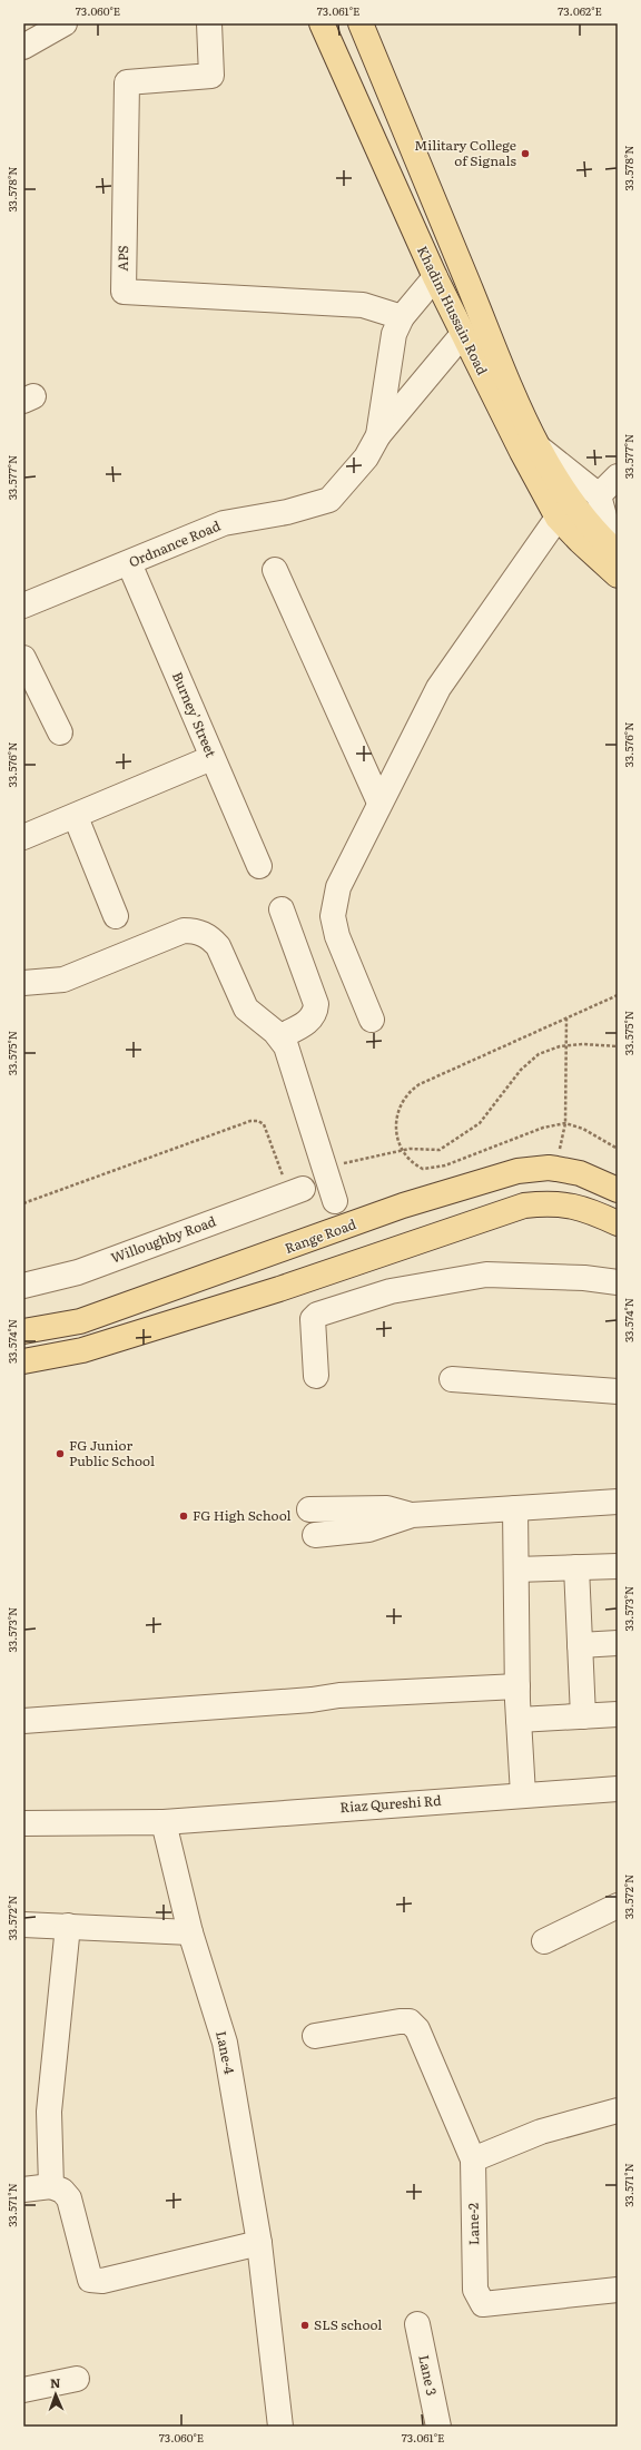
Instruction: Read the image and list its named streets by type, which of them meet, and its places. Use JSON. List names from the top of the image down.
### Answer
{
  "streets": {
    "main road": ["Khadim Hussain Road", "Range Road"],
    "street": [
      "APS",
      "Ordnance Road",
      "Burney' Street",
      "Willoughby Road",
      "Riaz Qureshi Rd",
      "Lane-4",
      "Lane-2",
      "Lane 3"
    ]
  },
  "crossings": [
    ["APS", "Ordnance Road"],
    ["Khadim Hussain Road", "Ordnance Road"],
    ["Ordnance Road", "Burney' Street"],
    ["Riaz Qureshi Rd", "Lane-4"]
  ],
  "places": [
    "Military College of Signals",
    "FG Junior Public School",
    "FG High School",
    "SLS school"
  ],
  "north": "top",
  "coordinates": [
    "73.060°E",
    "73.061°E",
    "73.062°E",
    "33.578°N",
    "33.577°N",
    "33.576°N",
    "33.575°N",
    "33.574°N",
    "33.573°N",
    "33.572°N",
    "33.571°N"
  ]
}
